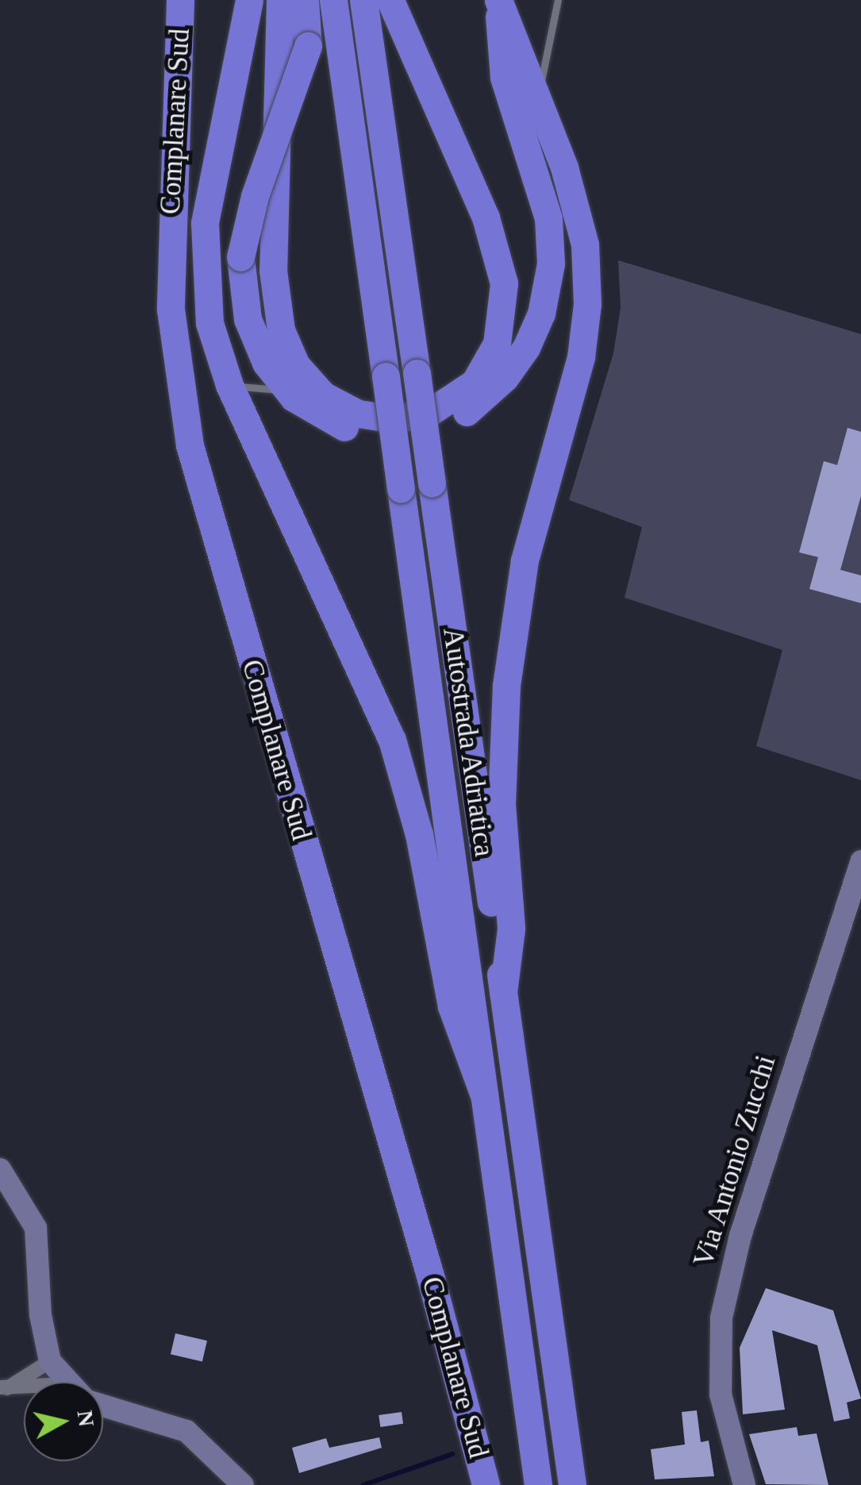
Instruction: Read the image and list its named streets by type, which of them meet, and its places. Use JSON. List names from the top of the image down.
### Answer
{
  "streets": {
    "highway": ["Complanare Sud", "Autostrada Adriatica"],
    "main road": ["Via Antonio Zucchi"]
  },
  "north": "right"
}
